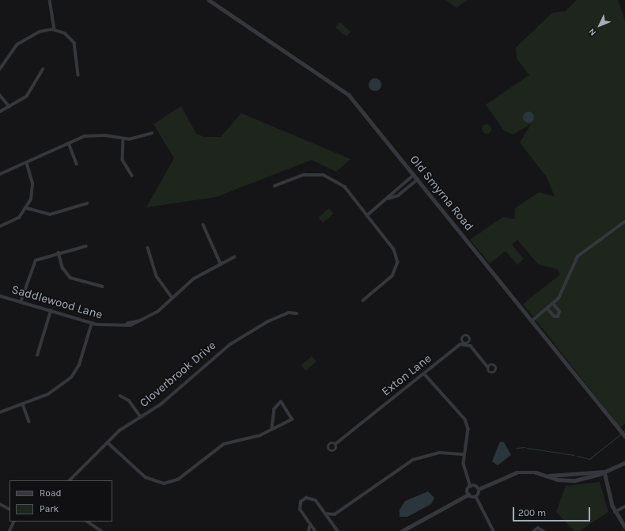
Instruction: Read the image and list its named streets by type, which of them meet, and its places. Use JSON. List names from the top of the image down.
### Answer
{
  "streets": {
    "street": [
      "Old Smyrna Road",
      "Saddlewood Lane",
      "Cloverbrook Drive",
      "Exton Lane"
    ]
  },
  "legend": ["Road", "Park"],
  "scale_bar": "200 m",
  "north": "bottom left"
}
